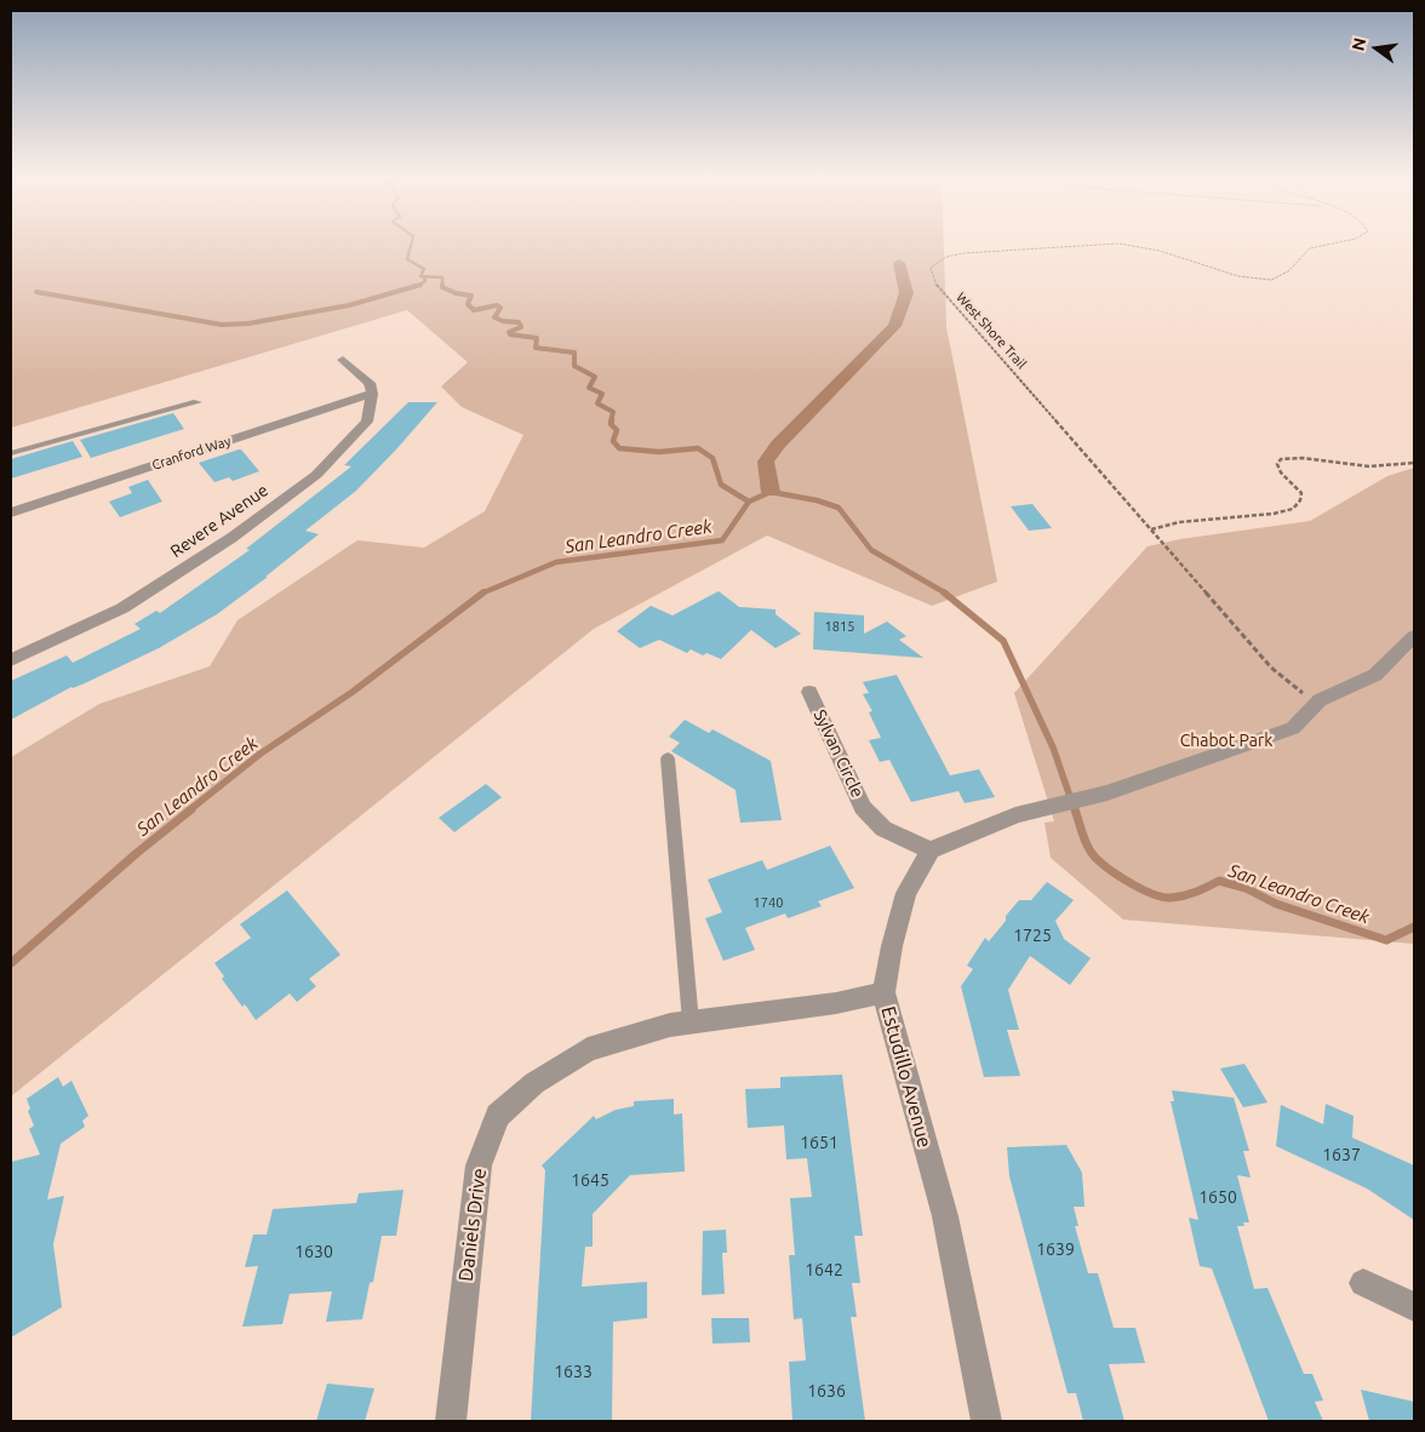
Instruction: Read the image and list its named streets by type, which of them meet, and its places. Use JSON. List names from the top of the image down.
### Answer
{
  "streets": {
    "street": [
      "Cranford Way",
      "Revere Avenue",
      "Sylvan Circle",
      "Estudillo Avenue",
      "Daniels Drive"
    ],
    "path": ["West Shore Trail"]
  },
  "crossings": [
    ["Cranford Way", "Revere Avenue"],
    ["Sylvan Circle", "Estudillo Avenue"],
    ["Estudillo Avenue", "Daniels Drive"]
  ],
  "water": ["San Leandro Creek"],
  "parks": ["Chabot Park"],
  "house_numbers": [
    "1815",
    "1740",
    "1725",
    "1651",
    "1637",
    "1645",
    "1650",
    "1639",
    "1630",
    "1642",
    "1633",
    "1636"
  ],
  "north": "left"
}
